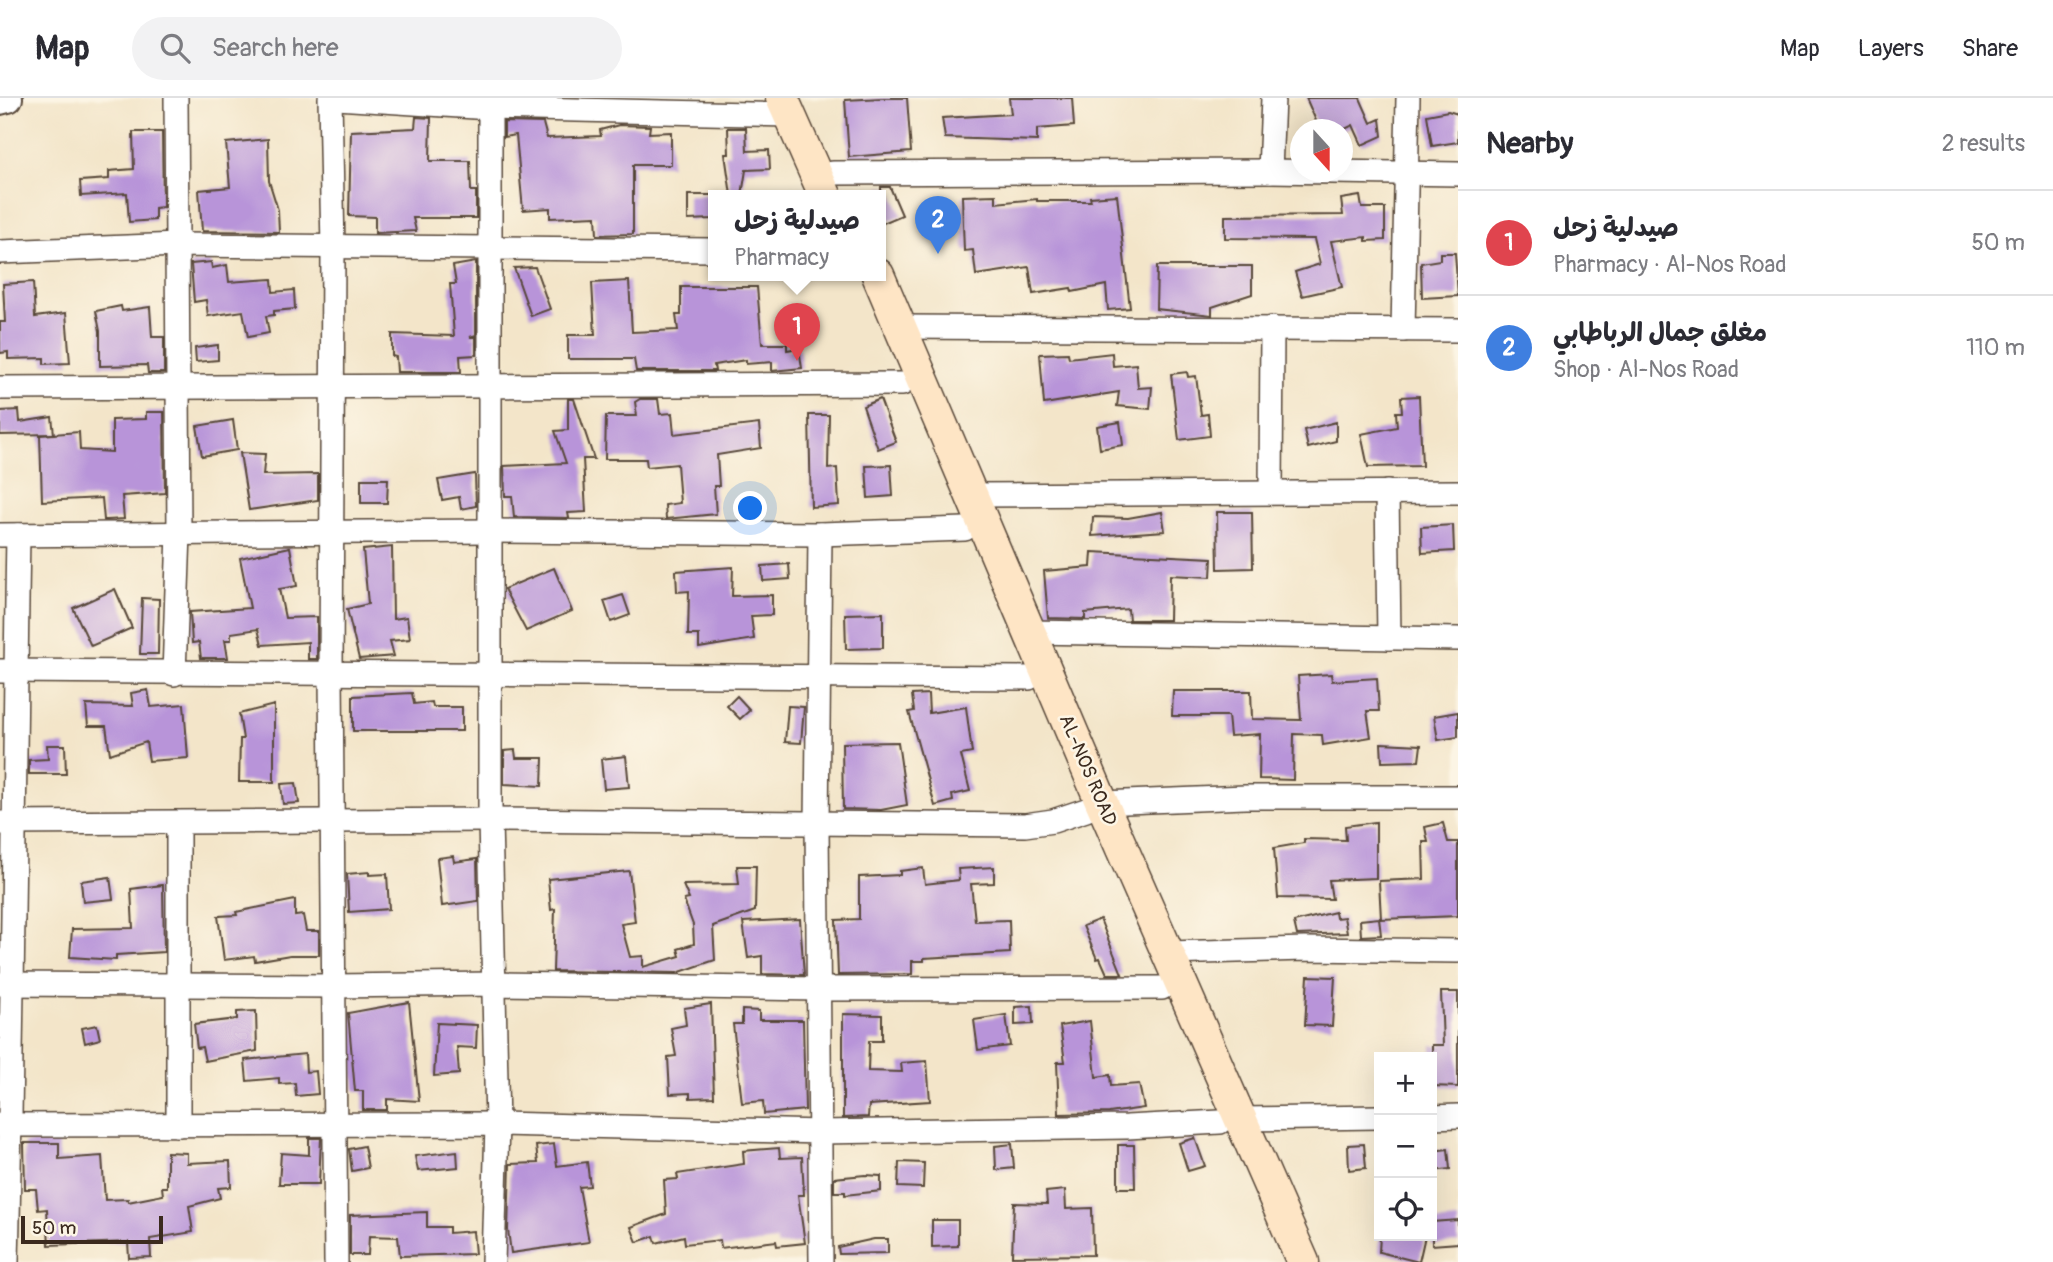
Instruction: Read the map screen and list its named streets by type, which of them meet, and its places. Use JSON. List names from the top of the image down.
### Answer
{
  "streets": {
    "main road": ["AL-NOS ROAD"]
  },
  "scale_bar": "50 m",
  "north": "bottom",
  "page": {
    "header": "Map",
    "search": "Search here",
    "nav": ["Map", "Layers", "Share"],
    "heading": ["Nearby", "2 results"],
    "list": [
      {
        "mark": "1",
        "name": "صيدلية زحل",
        "note": "Pharmacy · Al-Nos Road",
        "value": "50 m"
      },
      {
        "mark": "2",
        "name": "مغلق جمال الرباطابي",
        "note": "Shop · Al-Nos Road",
        "value": "110 m"
      }
    ],
    "popup": ["صيدلية زحل", "Pharmacy"],
    "pins": ["2", "1"],
    "map_buttons": ["+", "−"],
    "scale": "50 m"
  }
}
